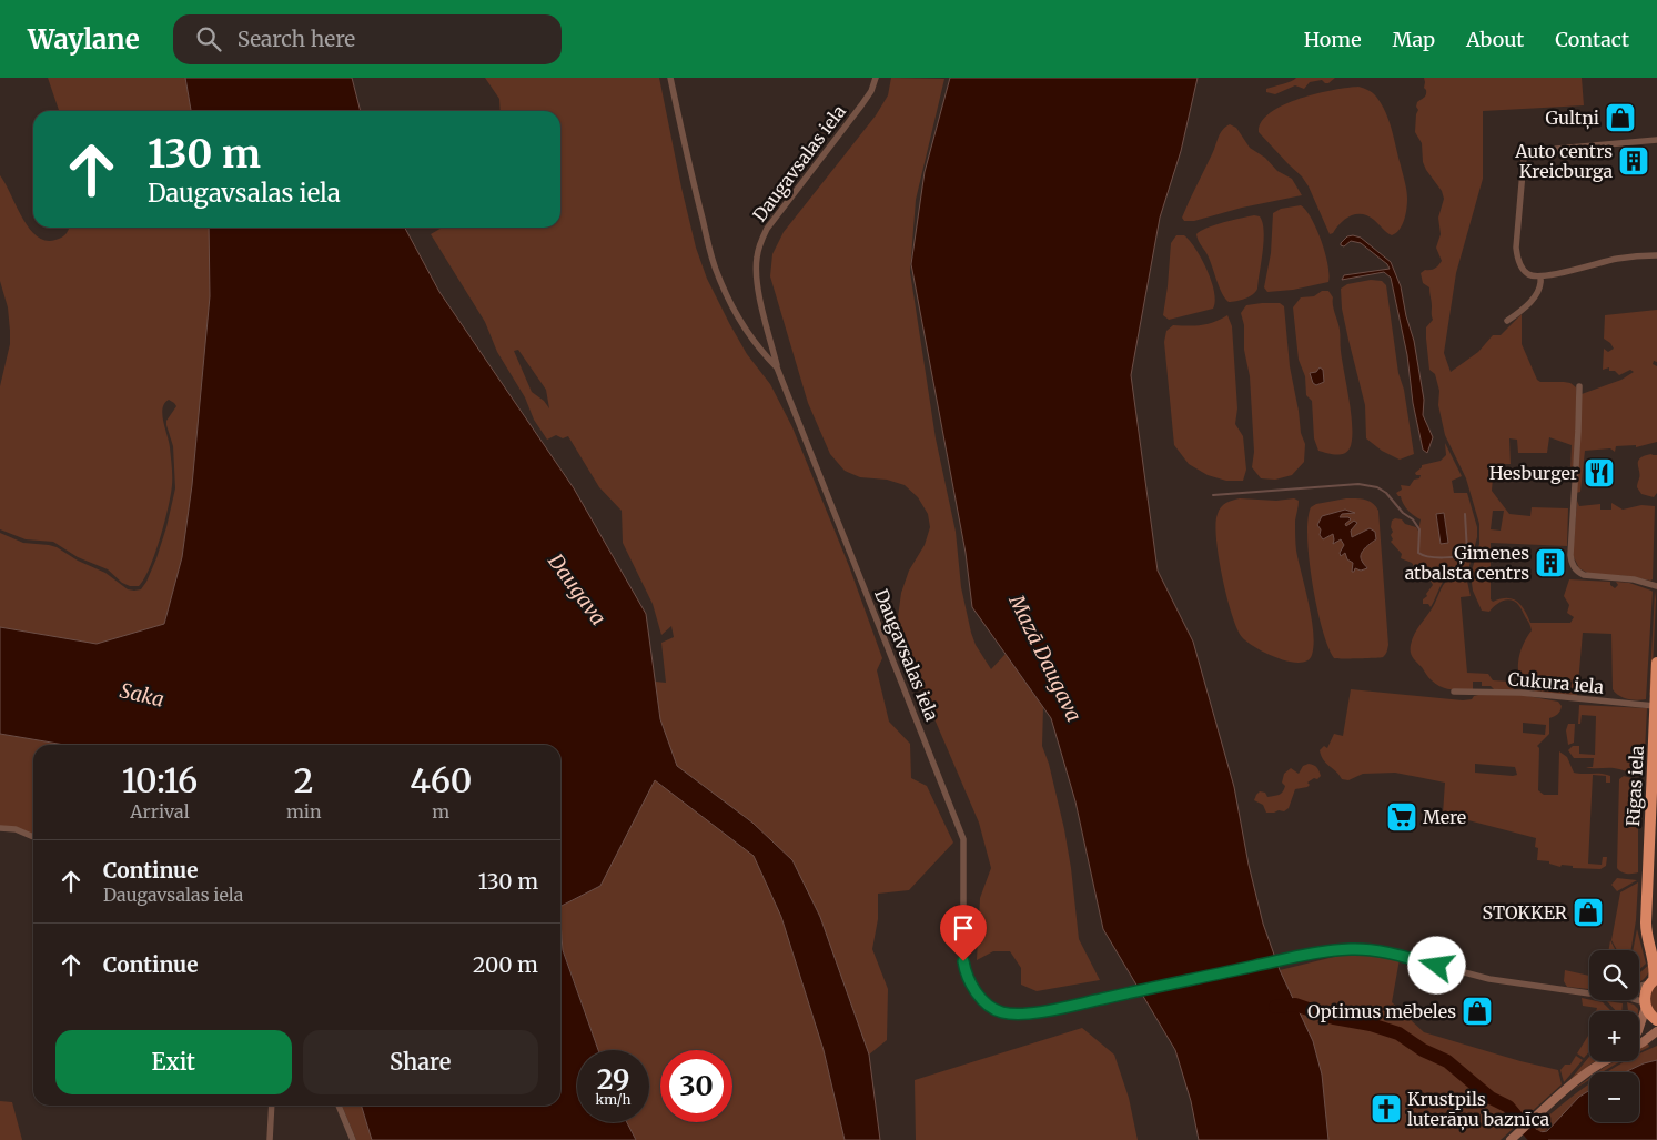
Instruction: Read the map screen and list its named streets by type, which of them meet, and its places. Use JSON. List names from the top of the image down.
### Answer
{
  "streets": {
    "highway": ["Rīgas iela"],
    "street": ["Daugavsalas iela", "Cukura iela"]
  },
  "crossings": [
    ["Cukura iela", "Rīgas iela"]
  ],
  "water": ["Daugava", "Mazā Daugava", "Saka"],
  "places": {
    "shop": ["Gultņi", "STOKKER", "Optimus mēbeles"],
    "building": ["Auto centrs Kreicburga", "Ģimenes atbalsta centrs"],
    "restaurant": ["Hesburger"],
    "supermarket": ["Mere"],
    "church": ["Krustpils luterāņu baznīca"]
  },
  "page": {
    "header": "Waylane",
    "search": "Search here",
    "nav": [
      "Home",
      "Map",
      "About",
      "Contact"
    ],
    "turn": ["130 m", "Daugavsalas iela"],
    "eta": [
      "10:16",
      "Arrival",
      "2",
      "min",
      "460",
      "m"
    ],
    "list": [
      {
        "name": "Continue",
        "note": "Daugavsalas iela",
        "value": "130 m"
      },
      {
        "name": "Continue",
        "value": "200 m"
      }
    ],
    "map_buttons": ["+", "−"],
    "buttons": ["Exit", "Share"],
    "speed": "29 km/h",
    "limit": "30"
  }
}
